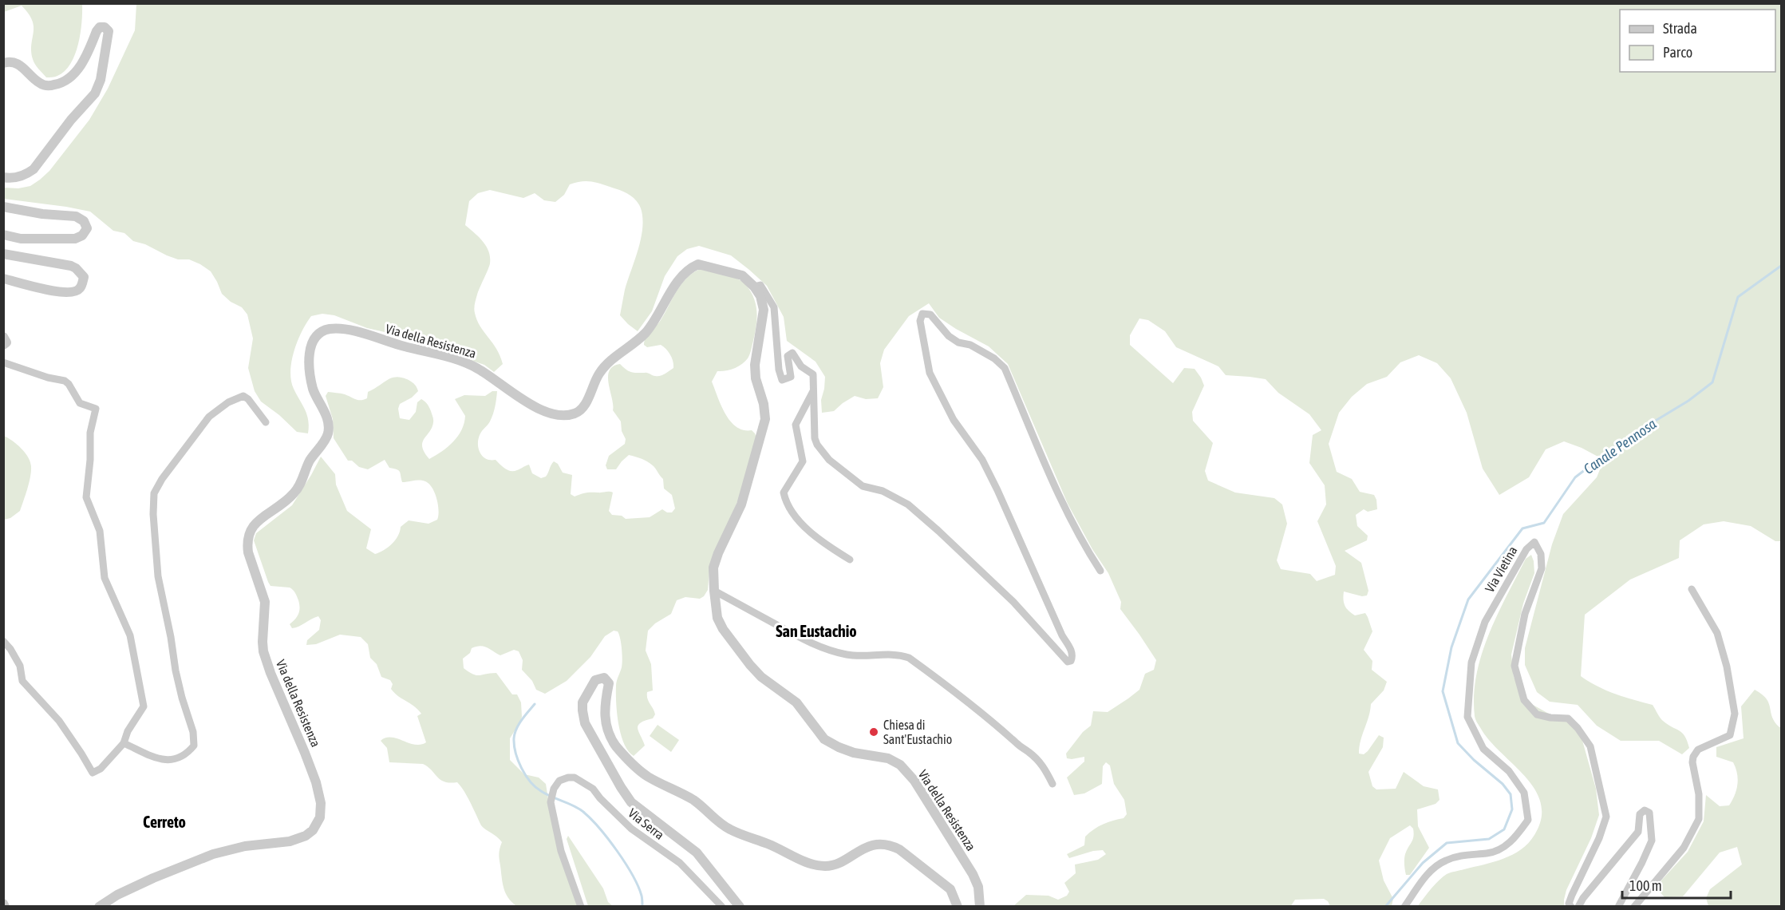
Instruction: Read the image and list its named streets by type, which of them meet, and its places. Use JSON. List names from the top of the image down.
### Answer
{
  "streets": {
    "street": ["Via della Resistenza", "Via Vietina", "Via Serra"]
  },
  "districts": ["San Eustachio", "Cerreto"],
  "water": ["Canale Pennosa"],
  "places": ["Chiesa di Sant'Eustachio"],
  "legend": ["Strada", "Parco"],
  "scale_bar": "100 m"
}
